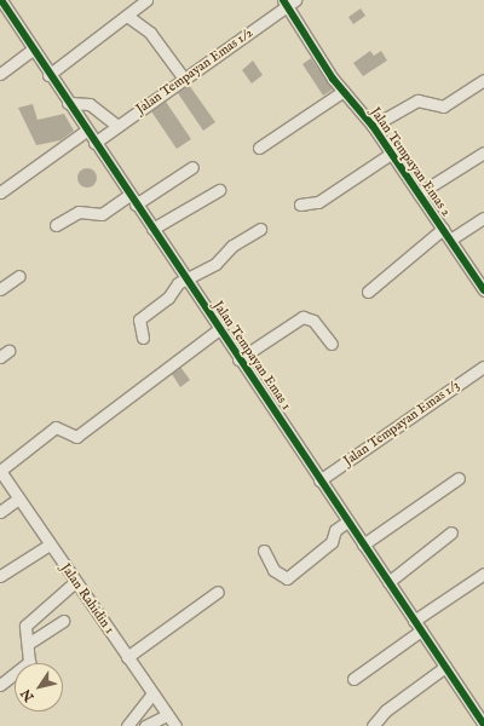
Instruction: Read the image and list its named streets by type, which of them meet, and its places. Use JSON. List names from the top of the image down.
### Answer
{
  "streets": {
    "street": [
      "Jalan Tempayan Emas 1/2",
      "Jalan Tempayan Emas 2",
      "Jalan Tempayan Emas 1",
      "Jalan Tempayan Emas 1/3",
      "Jalan Rahidin 1"
    ]
  },
  "crossings": [
    ["Jalan Tempayan Emas 1/2", "Jalan Tempayan Emas 2"],
    ["Jalan Tempayan Emas 1/2", "Jalan Tempayan Emas 1"],
    ["Jalan Tempayan Emas 1", "Jalan Tempayan Emas 1/3"]
  ],
  "north": "bottom left"
}
